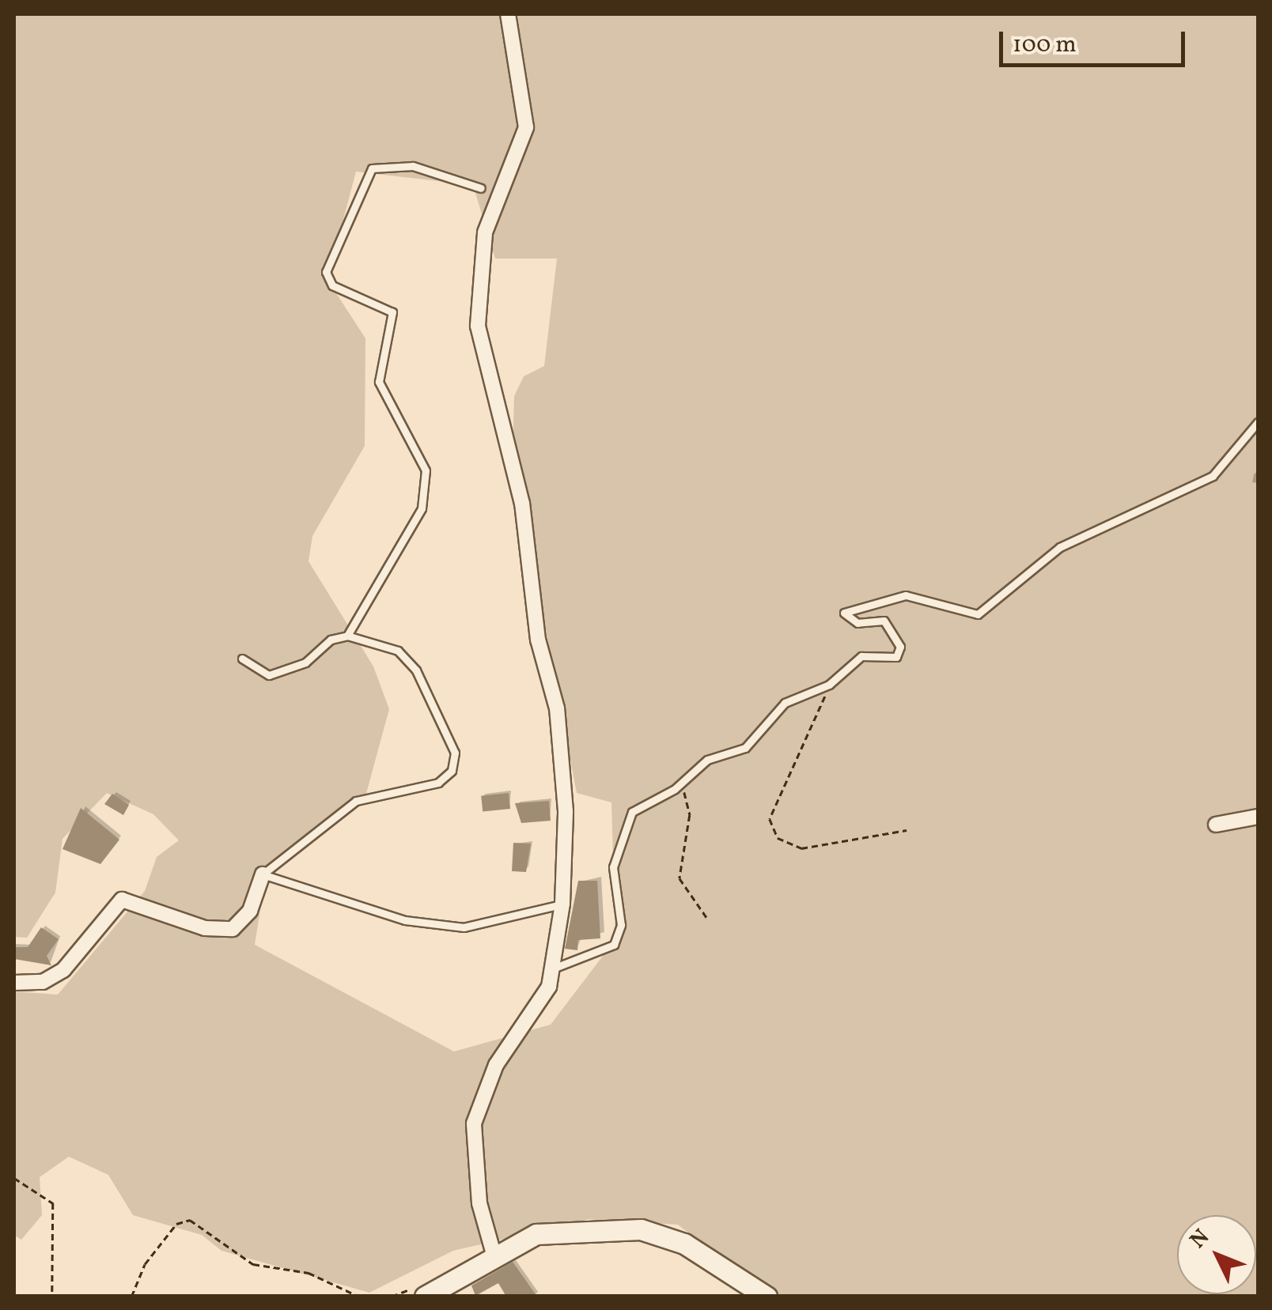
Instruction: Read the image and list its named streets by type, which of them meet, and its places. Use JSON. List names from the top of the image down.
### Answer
{
  "scale_bar": "100 m",
  "north": "top left"
}
